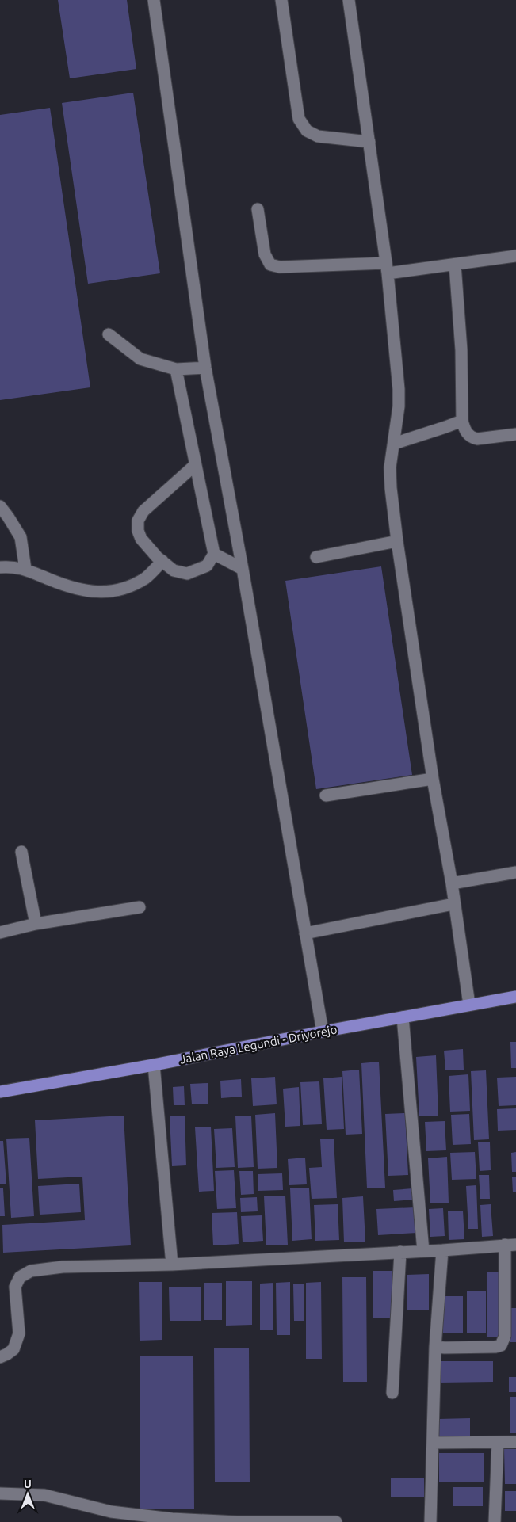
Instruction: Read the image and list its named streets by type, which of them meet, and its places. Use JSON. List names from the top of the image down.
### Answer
{
  "streets": {
    "main road": ["Jalan Raya Legundi - Driyorejo"]
  },
  "north": "top"
}
